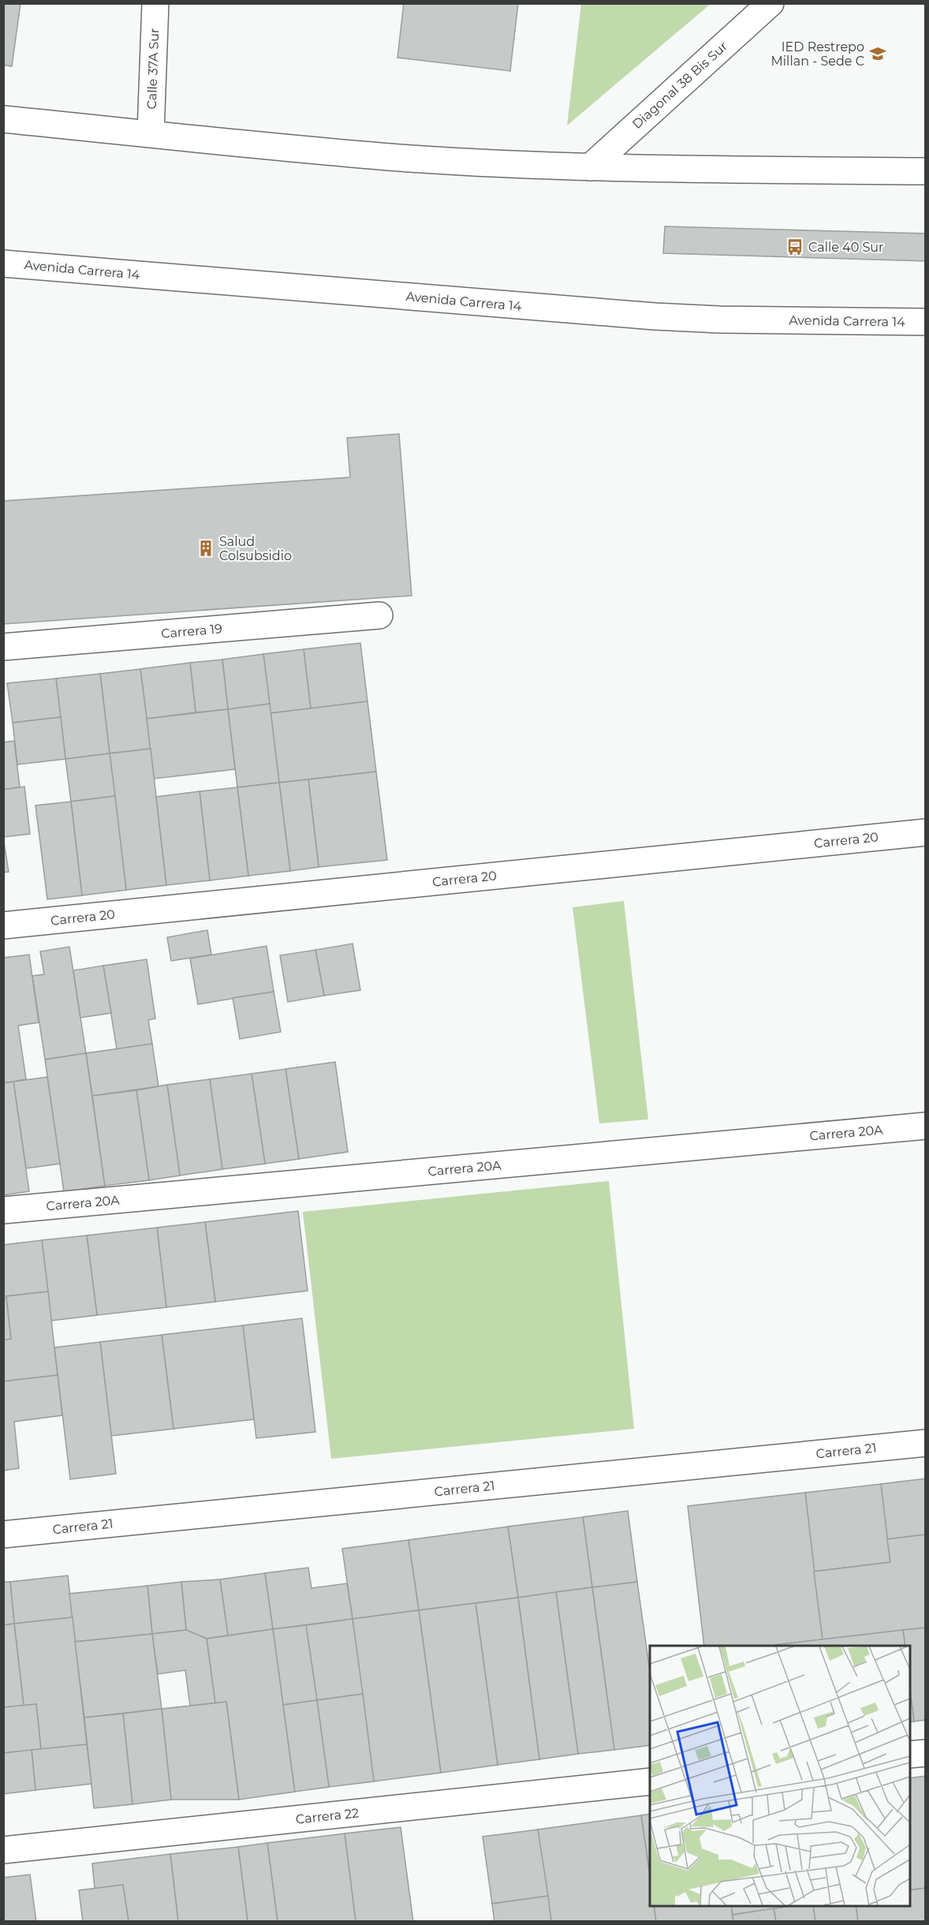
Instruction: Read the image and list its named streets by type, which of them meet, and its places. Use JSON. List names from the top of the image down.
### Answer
{
  "streets": {
    "street": [
      "Calle 37A Sur",
      "Diagonal 38 Bis Sur",
      "Avenida Carrera 14",
      "Carrera 19",
      "Carrera 20",
      "Carrera 20A",
      "Carrera 21",
      "Carrera 22"
    ]
  },
  "places": {
    "school or university": ["IED Restrepo Millan - Sede C"],
    "bus stop": ["Calle 40 Sur"],
    "building": ["Salud Colsubsidio"]
  }
}
